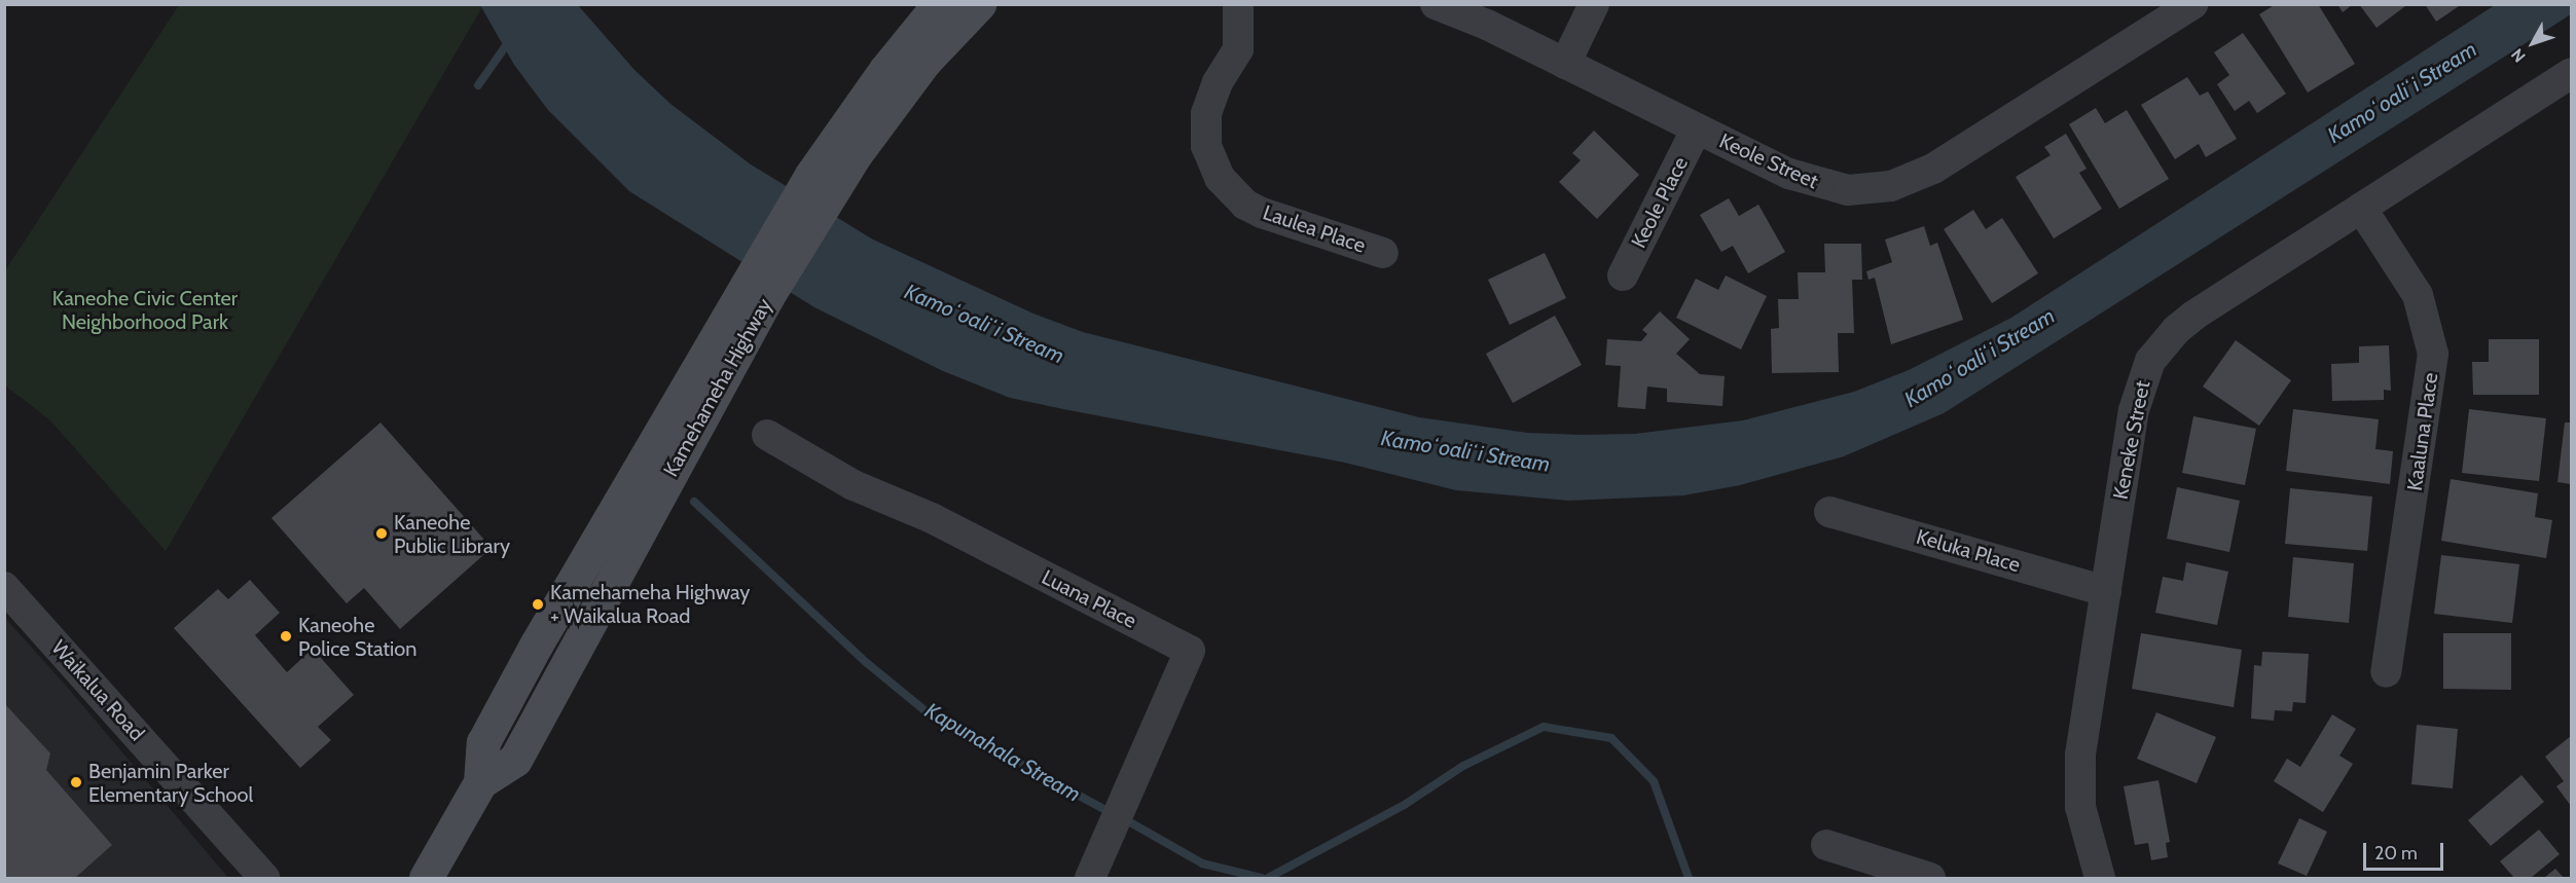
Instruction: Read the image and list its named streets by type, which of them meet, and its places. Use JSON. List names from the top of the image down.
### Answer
{
  "streets": {
    "main road": ["Kamehameha Highway"],
    "street": [
      "Keole Street",
      "Keole Place",
      "Laulea Place",
      "Kaaluna Place",
      "Keneke Street",
      "Keluka Place",
      "Luana Place",
      "Waikalua Road"
    ]
  },
  "crossings": [
    ["Keole Street", "Keole Place"],
    ["Kaaluna Place", "Keneke Street"],
    ["Keneke Street", "Keluka Place"]
  ],
  "water": ["Kamoʻoaliʻi Stream", "Kapunahala Stream"],
  "parks": ["Kaneohe Civic Center Neighborhood Park"],
  "places": [
    "Kaneohe Public Library",
    "Kamehameha Highway + Waikalua Road",
    "Kaneohe Police Station",
    "Benjamin Parker Elementary School"
  ],
  "scale_bar": "20 m",
  "north": "bottom left"
}
